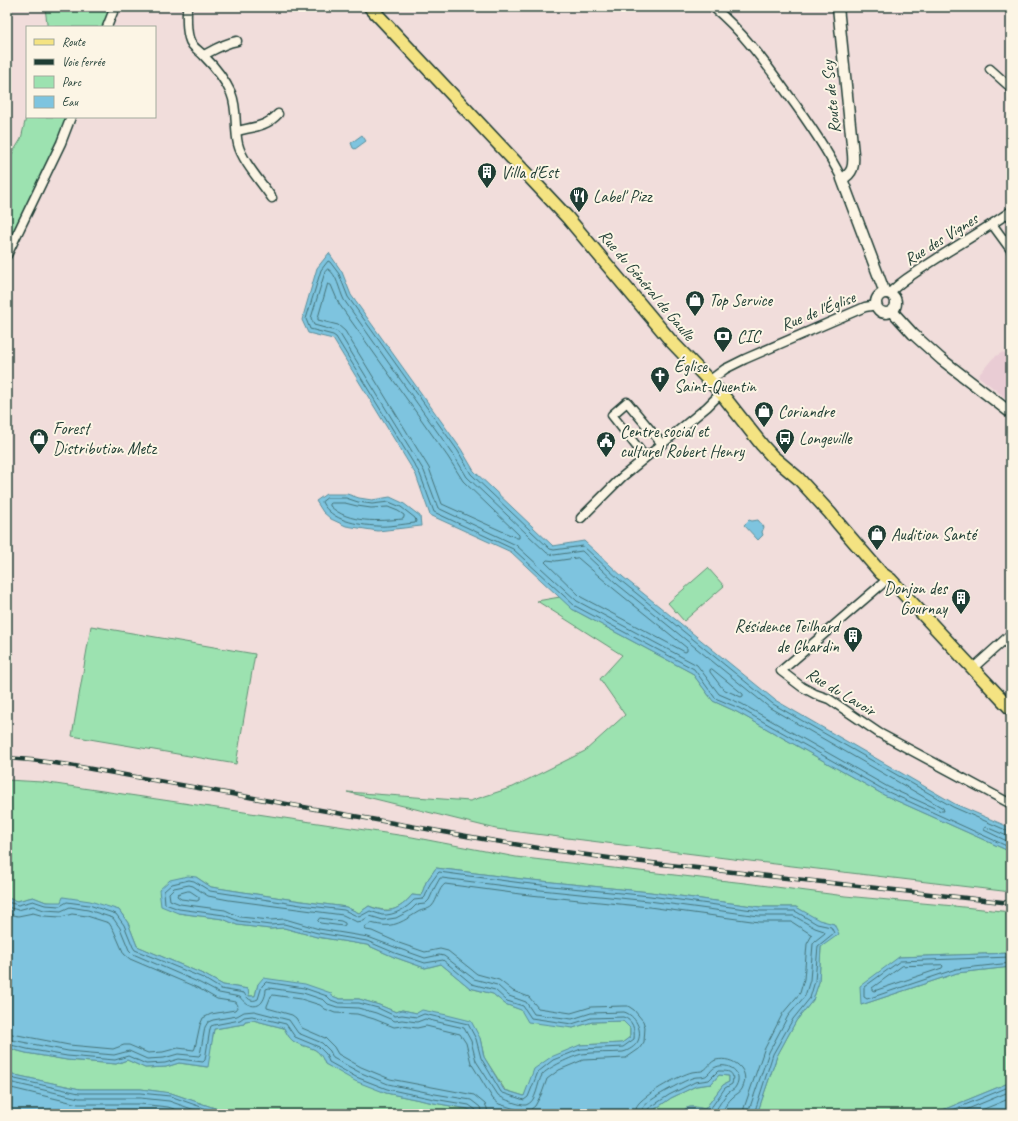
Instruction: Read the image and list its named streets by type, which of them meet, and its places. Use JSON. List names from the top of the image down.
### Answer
{
  "streets": {
    "main road": ["Rue du Général de Gaulle"],
    "street": [
      "Route de Scy",
      "Rue des Vignes",
      "Rue de l'Église",
      "Rue du Lavoir"
    ]
  },
  "crossings": [
    ["Rue des Vignes", "Rue de l'Église"],
    ["Rue du Général de Gaulle", "Rue de l'Église"],
    ["Rue du Général de Gaulle", "Rue du Lavoir"]
  ],
  "places": {
    "building": ["Villa d'Est", "Donjon des Gournay", "Résidence Teilhard de Chardin"],
    "restaurant": ["Label' Pizz"],
    "shop": [
      "Top Service",
      "Coriandre",
      "Forest Distribution Metz",
      "Audition Santé"
    ],
    "bank": ["CIC"],
    "church": ["Église Saint-Quentin"],
    "bus stop": ["Longeville"],
    "public building": ["Centre social et culturel Robert Henry"]
  },
  "legend": [
    "Route",
    "Voie ferrée",
    "Parc",
    "Eau"
  ]
}
